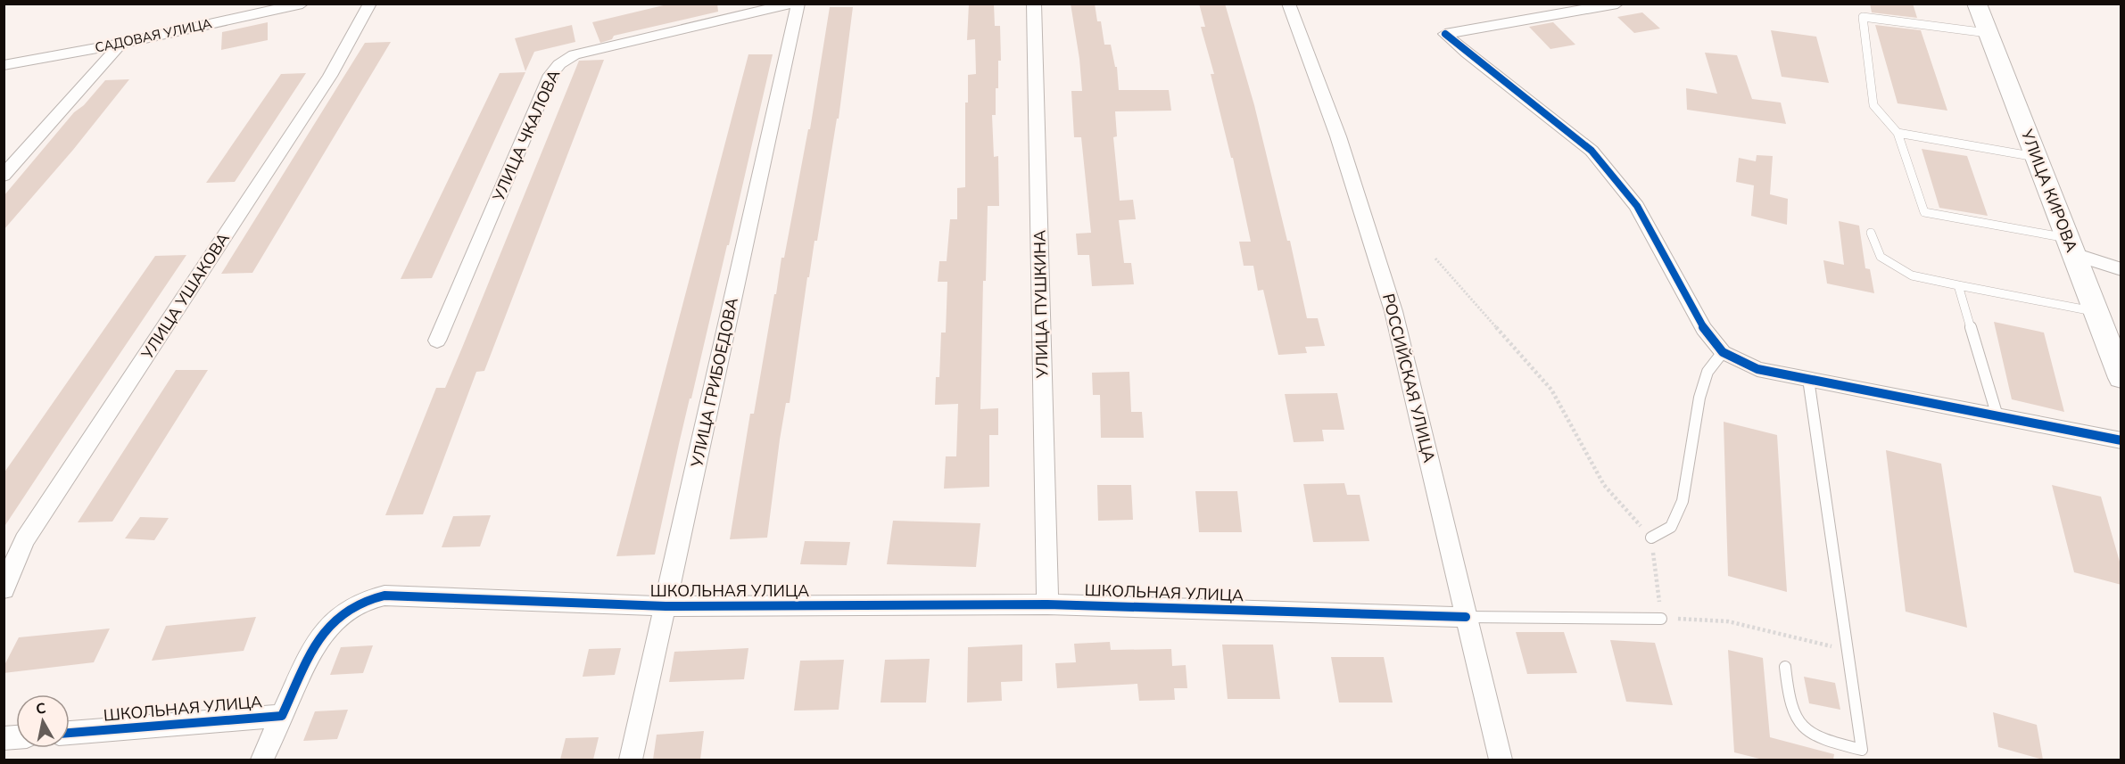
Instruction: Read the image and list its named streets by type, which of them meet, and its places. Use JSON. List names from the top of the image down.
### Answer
{
  "streets": {
    "main road": ["УЛИЦА КИРОВА"],
    "street": [
      "САДОВАЯ УЛИЦА",
      "УЛИЦА ЧКАЛОВА",
      "УЛИЦА УШАКОВА",
      "УЛИЦА ПУШКИНА",
      "РОССИЙСКАЯ УЛИЦА",
      "УЛИЦА ГРИБОЕДОВА",
      "ШКОЛЬНАЯ УЛИЦА"
    ]
  },
  "crossings": [
    ["УЛИЦА ПУШКИНА", "ШКОЛЬНАЯ УЛИЦА"],
    ["РОССИЙСКАЯ УЛИЦА", "ШКОЛЬНАЯ УЛИЦА"],
    ["УЛИЦА ГРИБОЕДОВА", "ШКОЛЬНАЯ УЛИЦА"]
  ],
  "north": "top"
}
